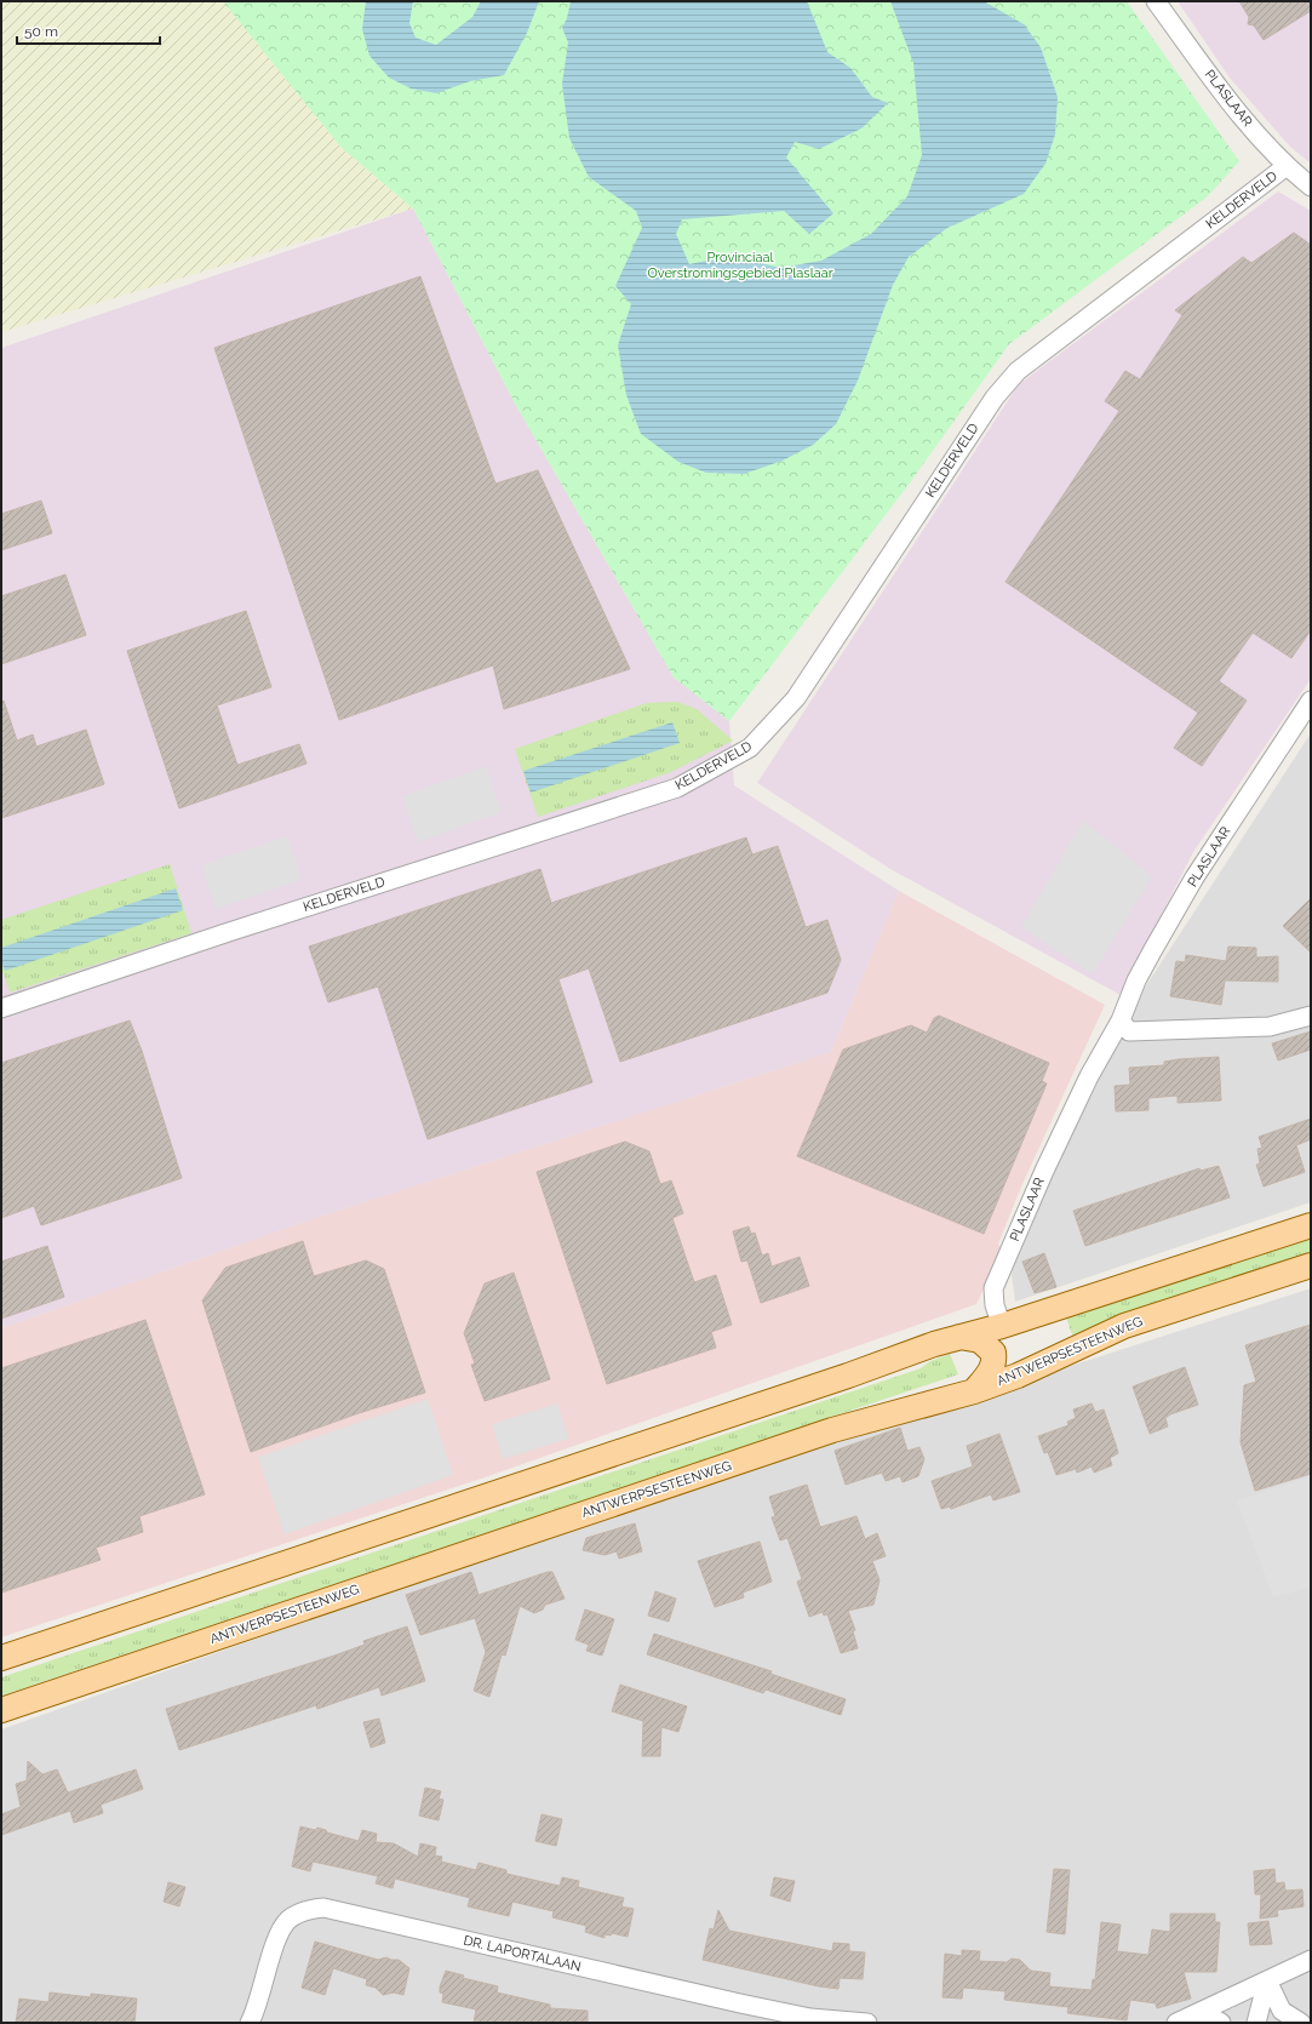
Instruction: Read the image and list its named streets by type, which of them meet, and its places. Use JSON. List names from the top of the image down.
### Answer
{
  "streets": {
    "main road": ["ANTWERPSESTEENWEG"],
    "street": ["PLASLAAR", "KELDERVELD", "DR. LAPORTALAAN"]
  },
  "crossings": [
    ["PLASLAAR", "KELDERVELD"]
  ],
  "parks": ["Provinciaal Overstromingsgebied Plaslaar"],
  "scale_bar": "50 m"
}
